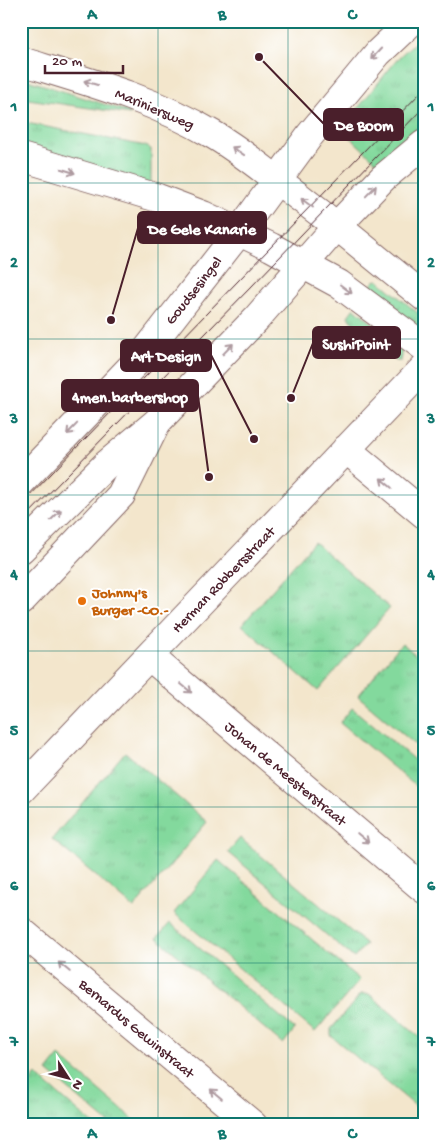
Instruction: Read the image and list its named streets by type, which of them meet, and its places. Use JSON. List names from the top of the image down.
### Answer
{
  "streets": {
    "main road": [
      "Mariniersweg",
      "Goudsesingel",
      "Herman Robbersstraat",
      "Johan de Meesterstraat",
      "Bernardus Gewinstraat"
    ]
  },
  "crossings": [
    ["Mariniersweg", "Goudsesingel"],
    ["Herman Robbersstraat", "Johan de Meesterstraat"]
  ],
  "one_way": ["Johan de Meesterstraat", "Bernardus Gewinstraat"],
  "places": [
    "De Boom",
    "De Gele Kanarie",
    "SushiPoint",
    "Art Design",
    "4men.barbershop",
    "Johnny's Burger -CO.-"
  ],
  "scale_bar": "20 m",
  "north": "bottom right",
  "grid": {
    "columns": ["A", "B", "C"],
    "rows": [
      "1",
      "2",
      "3",
      "4",
      "5",
      "6",
      "7"
    ]
  }
}
